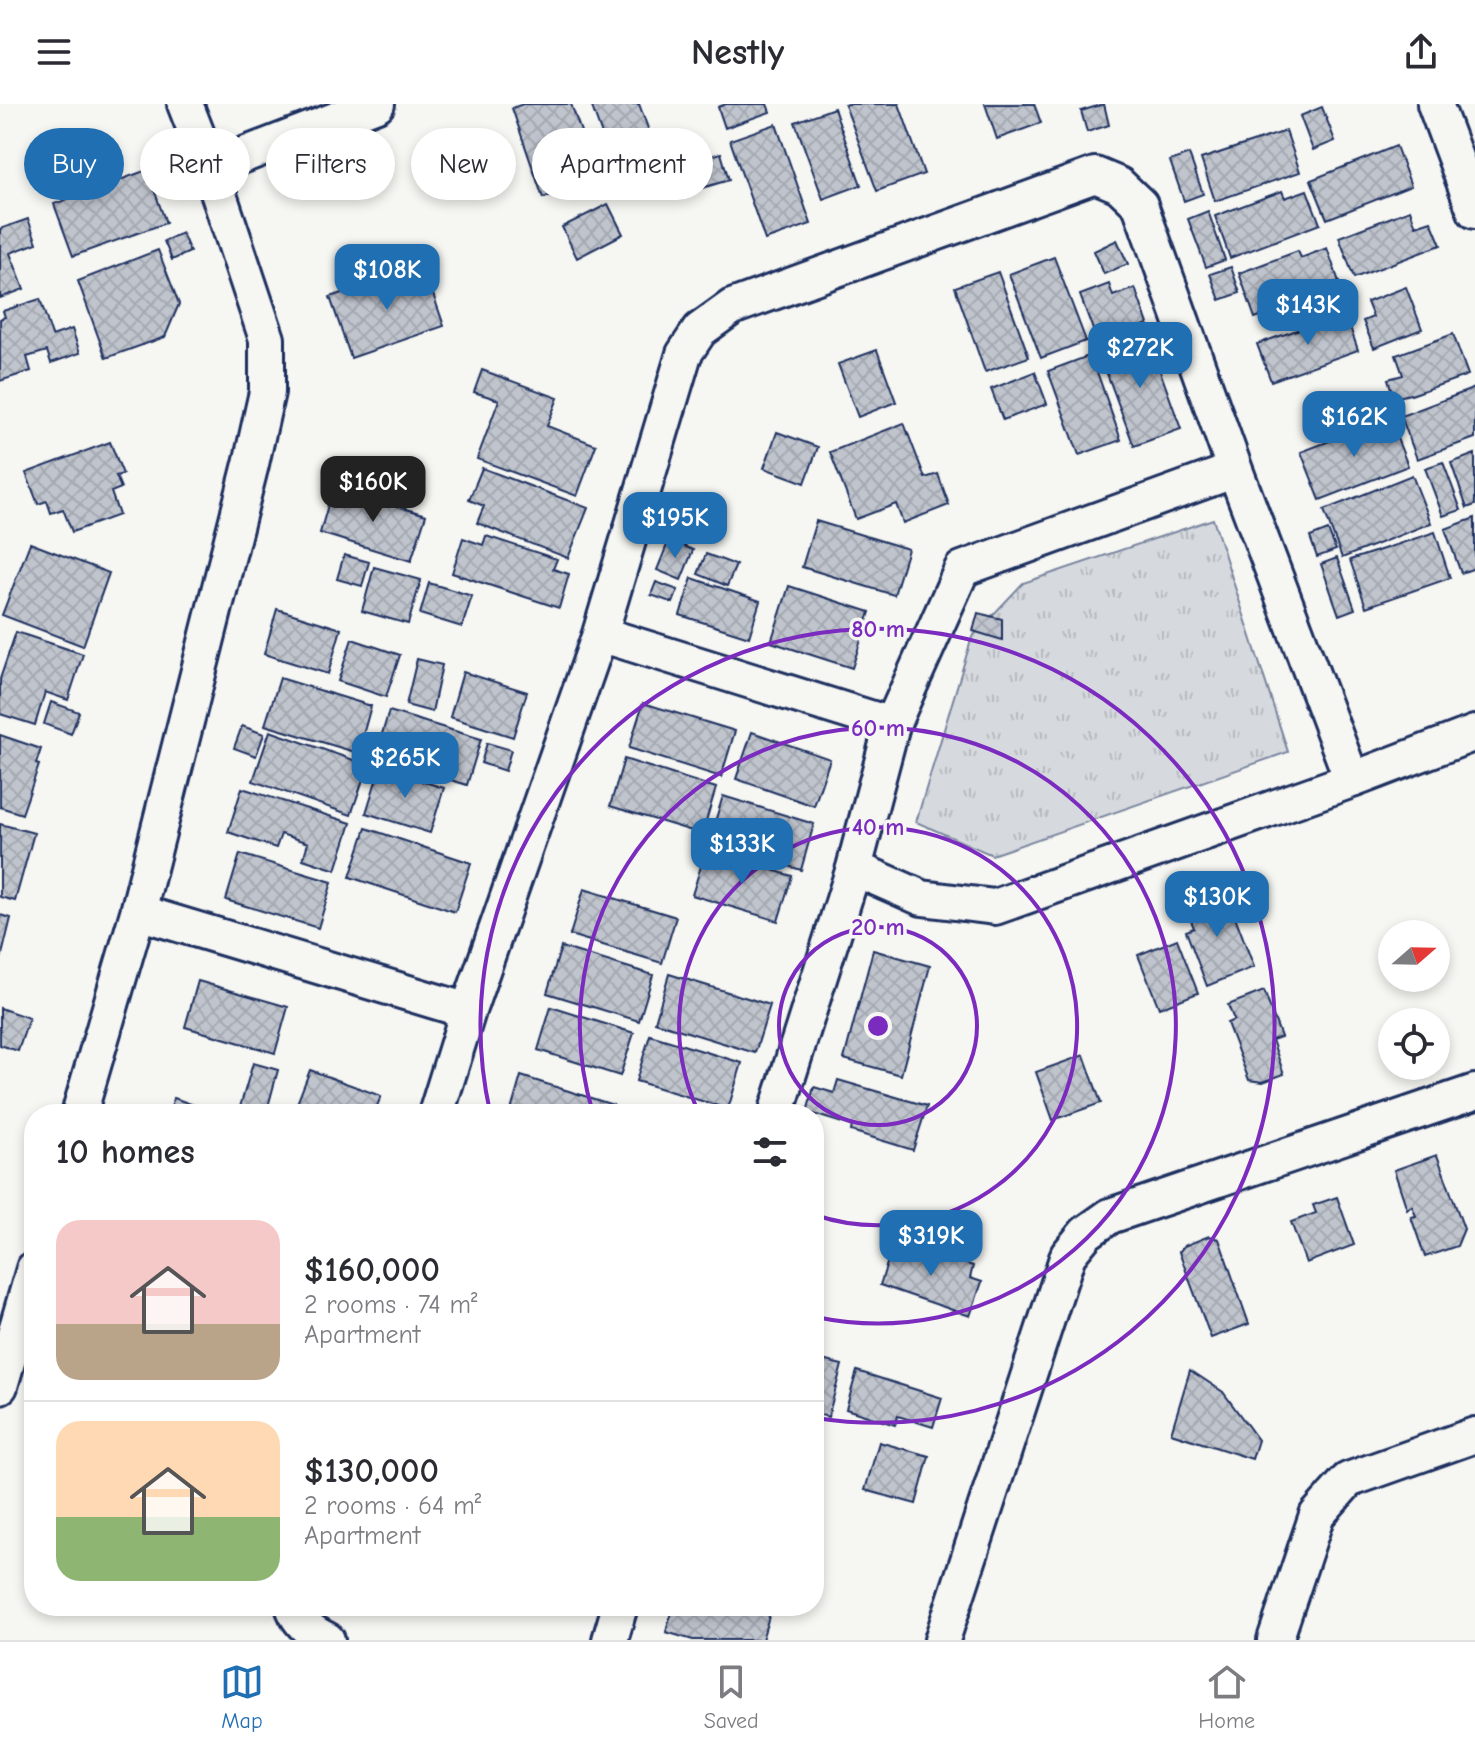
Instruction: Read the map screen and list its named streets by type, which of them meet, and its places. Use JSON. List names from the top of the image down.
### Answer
{
  "north": "right",
  "page": {
    "header": "Nestly",
    "chip": [
      "Buy",
      "Rent",
      "Filters",
      "New",
      "Apartment"
    ],
    "price": [
      "$108K",
      "$143K",
      "$272K",
      "$162K",
      "$160K",
      "$195K",
      "$265K",
      "$133K",
      "$130K",
      "$319K"
    ],
    "heading": "10 homes",
    "list": [
      {
        "name": "$160,000",
        "note": "2 rooms · 74 m² · Apartment"
      },
      {
        "name": "$130,000",
        "note": "2 rooms · 64 m² · Apartment"
      }
    ],
    "tabs": ["Map", "Saved", "Home"]
  },
  "rings": [
    "80 m",
    "60 m",
    "40 m",
    "20 m"
  ]
}
